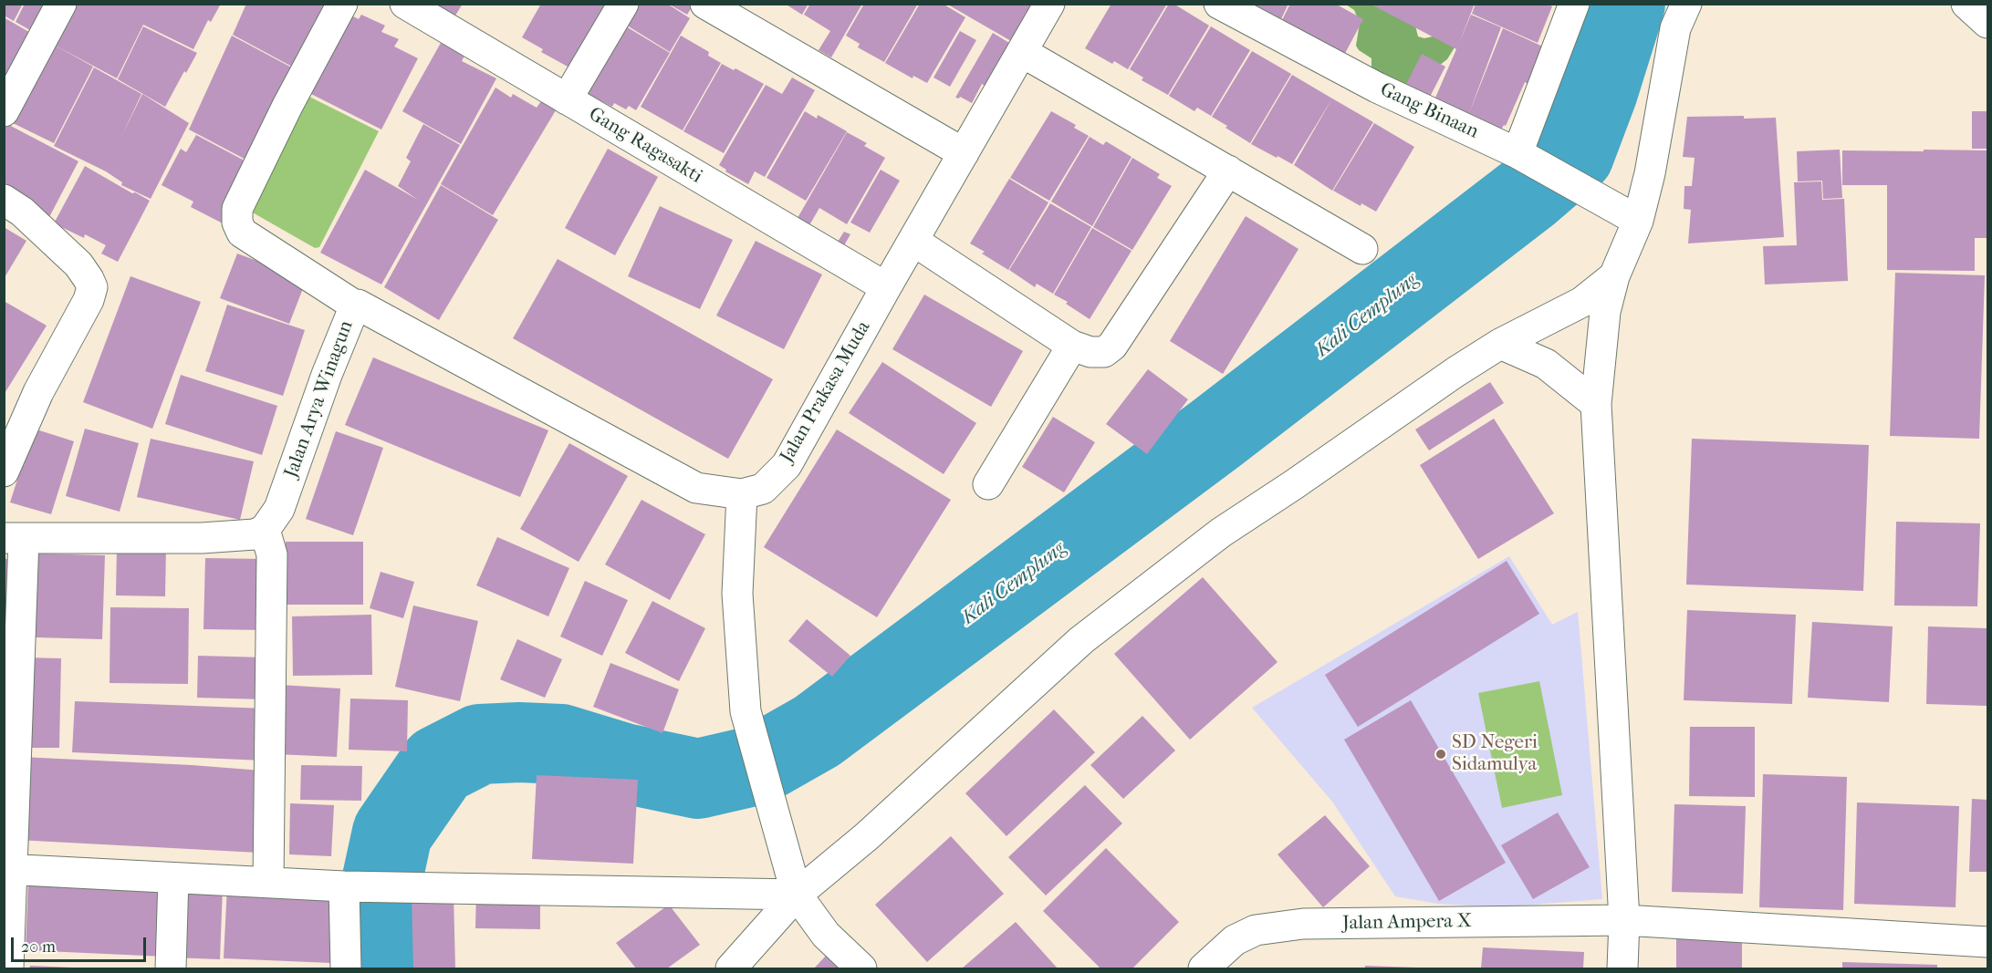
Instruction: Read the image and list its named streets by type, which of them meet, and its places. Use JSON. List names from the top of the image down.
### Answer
{
  "streets": {
    "street": [
      "Gang Binaan",
      "Gang Ragasakti",
      "Jalan Prakasa Muda",
      "Jalan Arya Winagun",
      "Jalan Ampera X"
    ]
  },
  "crossings": [
    ["Gang Ragasakti", "Jalan Prakasa Muda"],
    ["Jalan Prakasa Muda", "Jalan Arya Winagun"]
  ],
  "water": ["Kali Cemplung"],
  "places": ["SD Negeri Sidamulya"],
  "scale_bar": "20 m"
}
